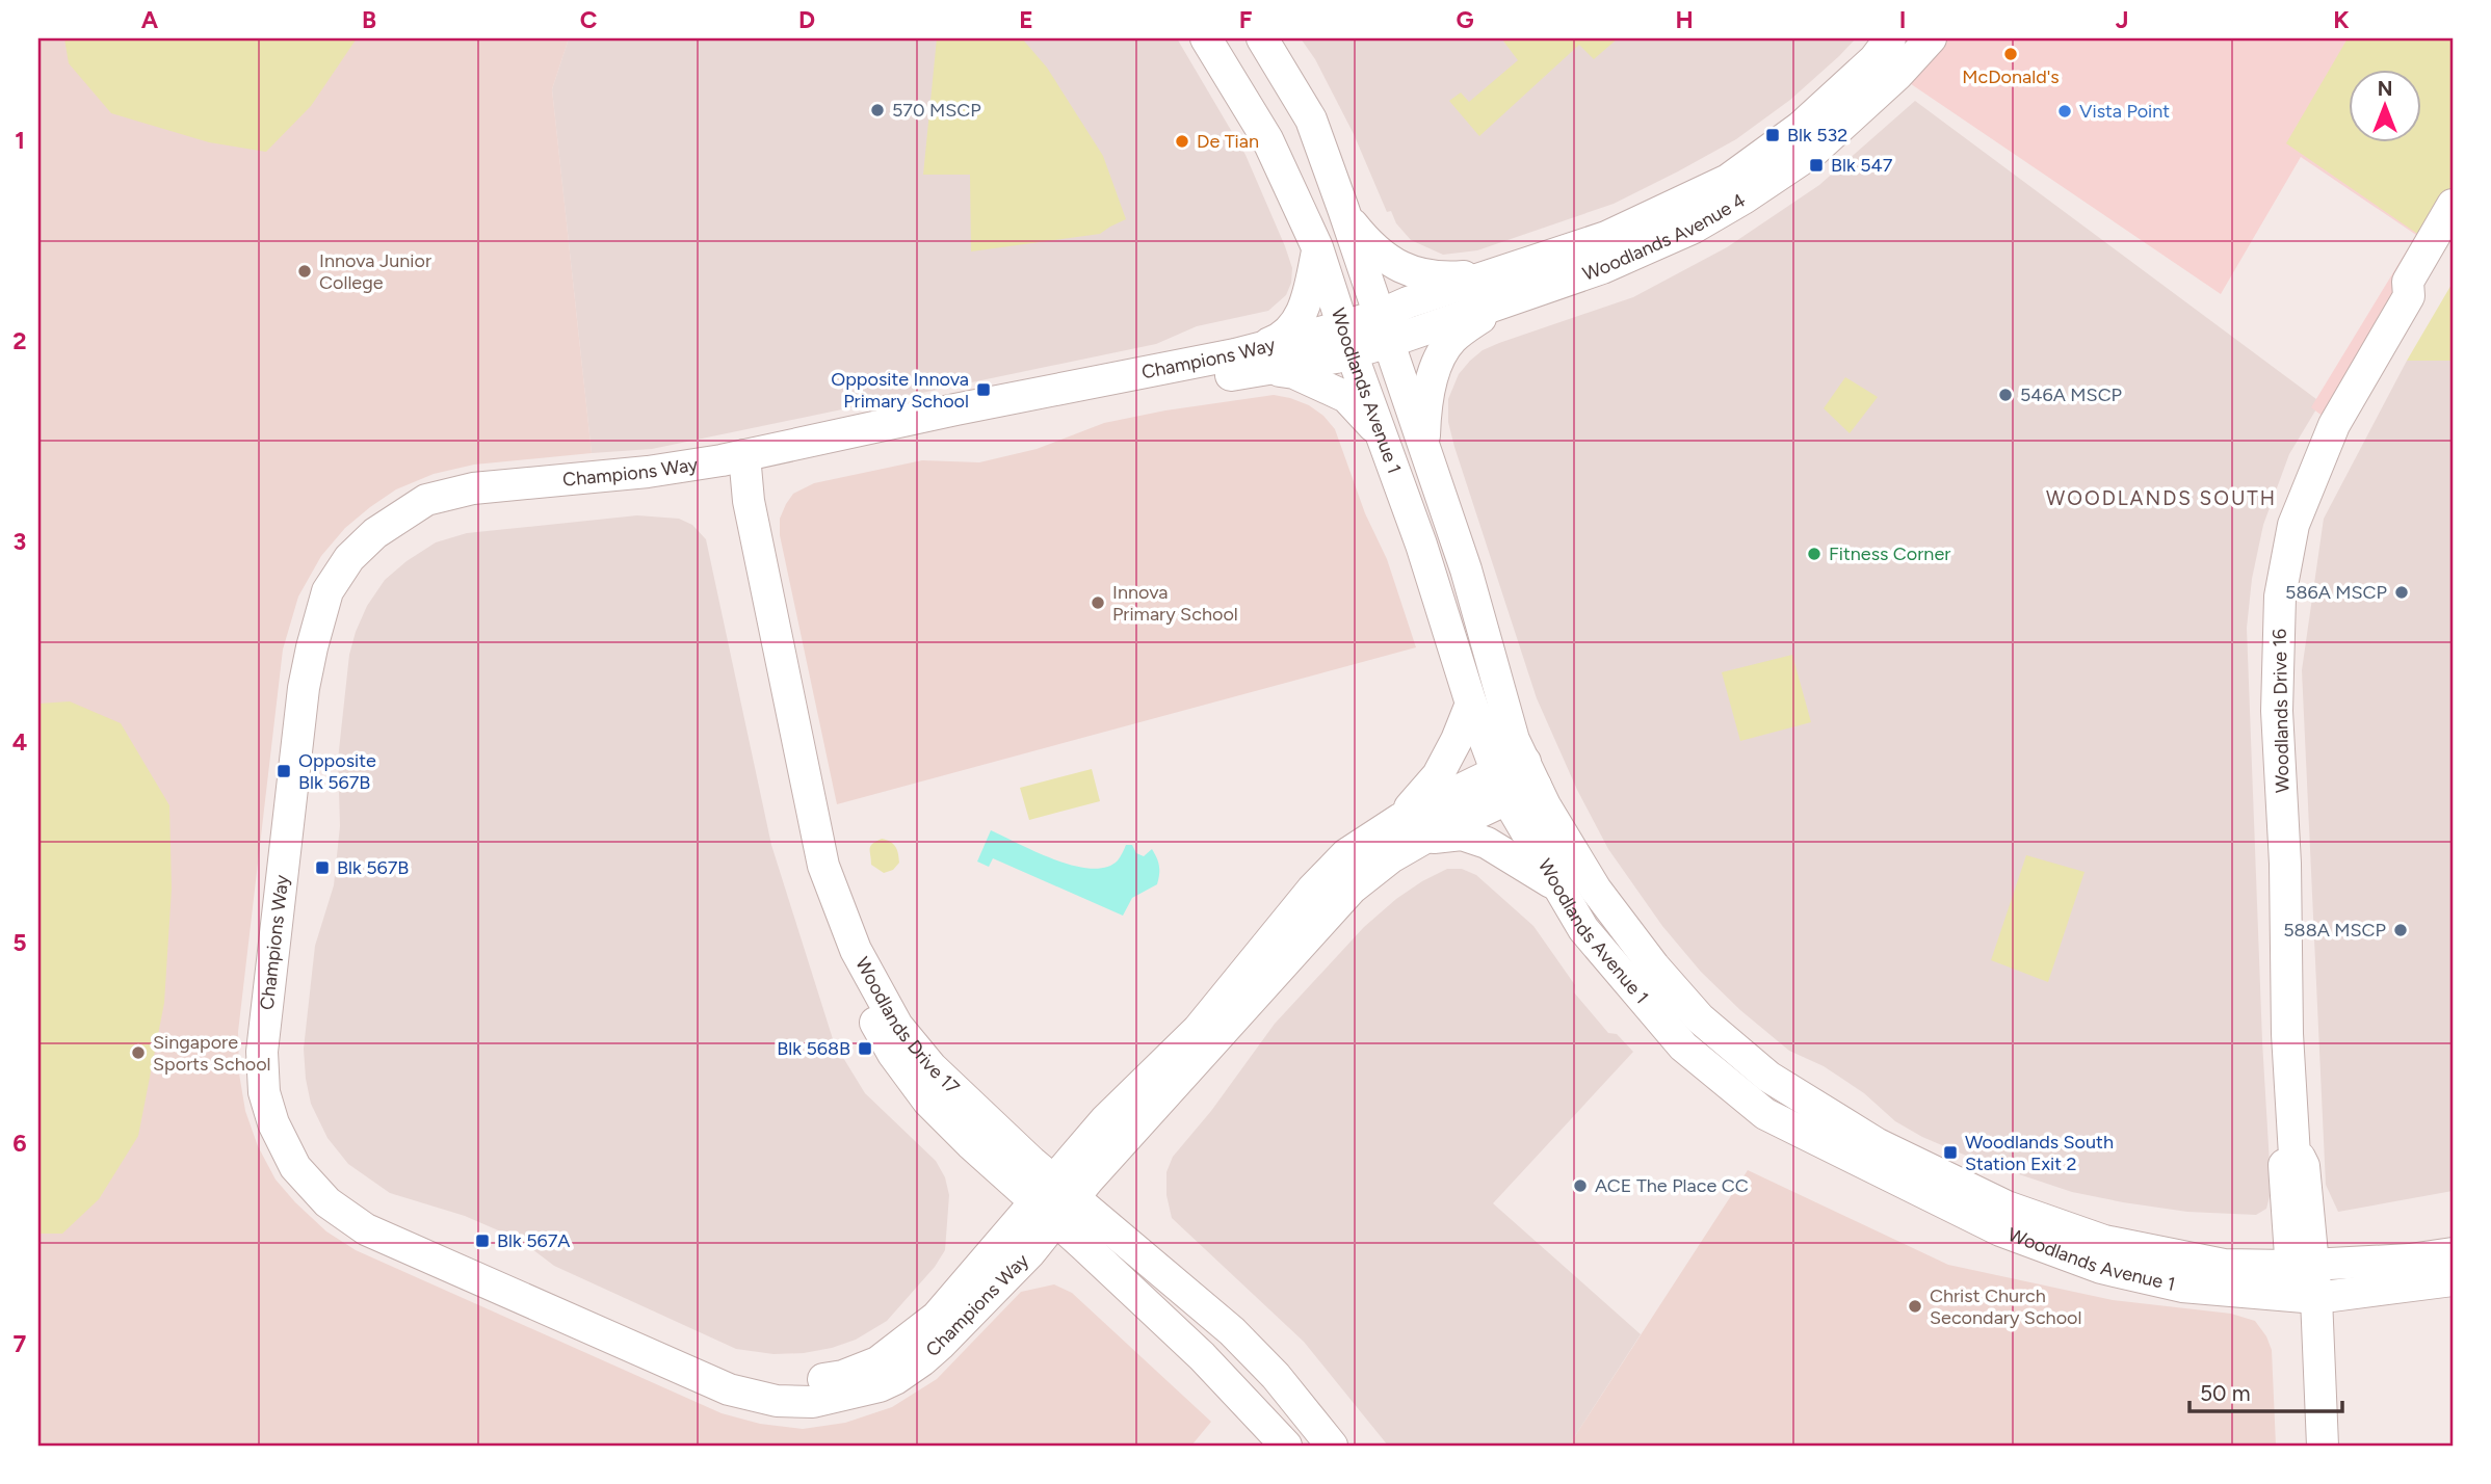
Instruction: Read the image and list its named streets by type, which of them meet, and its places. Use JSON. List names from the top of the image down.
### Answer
{
  "streets": {
    "street": [
      "Woodlands Avenue 4",
      "Champions Way",
      "Woodlands Avenue 1",
      "Woodlands Drive 16",
      "Woodlands Drive 17"
    ]
  },
  "crossings": [
    ["Woodlands Avenue 4", "Champions Way"],
    ["Woodlands Avenue 4", "Woodlands Avenue 1"],
    ["Champions Way", "Woodlands Avenue 1"],
    ["Champions Way", "Woodlands Drive 17"],
    ["Woodlands Avenue 1", "Woodlands Drive 16"]
  ],
  "districts": ["WOODLANDS SOUTH"],
  "places": {
    "other": [
      "McDonald's",
      "570 MSCP",
      "Vista Point",
      "De Tian",
      "Innova Junior College",
      "546A MSCP",
      "Fitness Corner",
      "586A MSCP",
      "Innova Primary School",
      "588A MSCP",
      "Singapore Sports School",
      "ACE The Place CC",
      "Christ Church Secondary School"
    ],
    "transit": [
      "Blk 532",
      "Blk 547",
      "Opposite Innova Primary School",
      "Opposite Blk 567B",
      "Blk 567B",
      "Blk 568B",
      "Woodlands South Station Exit 2",
      "Blk 567A"
    ]
  },
  "scale_bar": "50 m",
  "north": "top",
  "grid": {
    "columns": [
      "A",
      "B",
      "C",
      "D",
      "E",
      "F",
      "G",
      "H",
      "I",
      "J",
      "K"
    ],
    "rows": [
      "1",
      "2",
      "3",
      "4",
      "5",
      "6",
      "7"
    ]
  }
}
